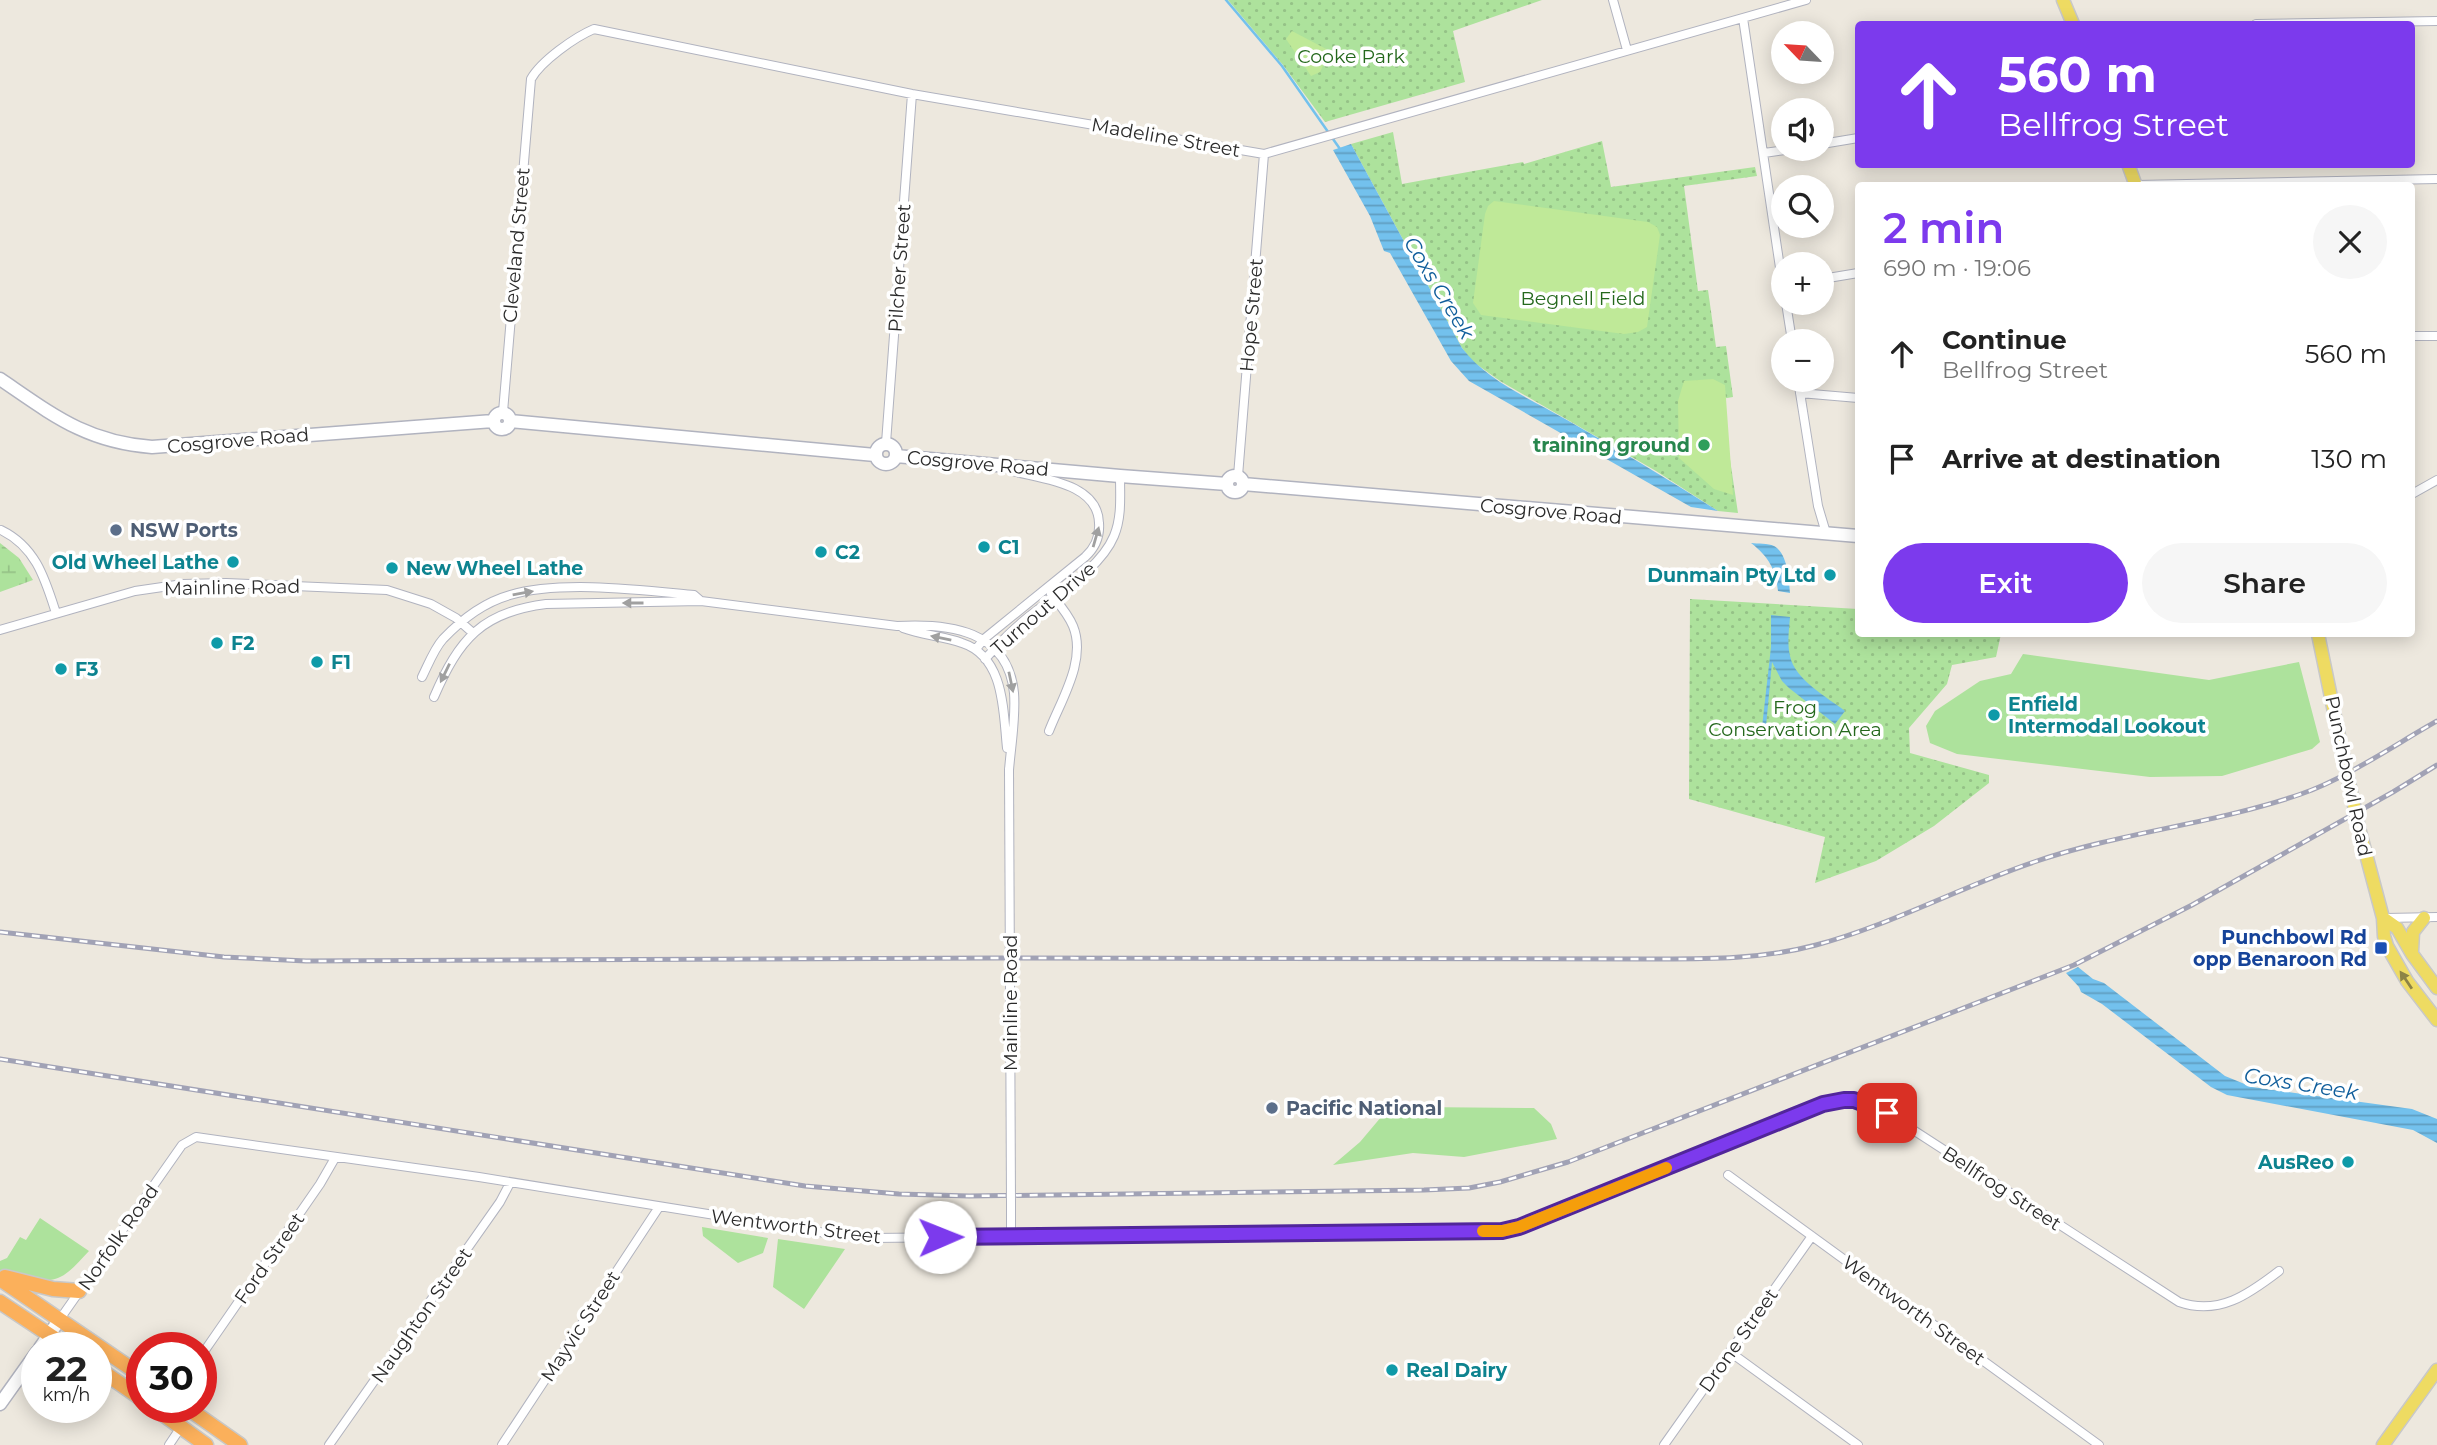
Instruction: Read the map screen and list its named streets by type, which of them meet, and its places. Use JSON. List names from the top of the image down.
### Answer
{
  "streets": {
    "main road": ["Cosgrove Road", "Punchbowl Road", "Norfolk Road"],
    "street": [
      "Madeline Street",
      "Cleveland Street",
      "Pilcher Street",
      "Hope Street",
      "Mainline Road",
      "Turnout Drive",
      "Bellfrog Street",
      "Wentworth Street",
      "Ford Street",
      "Naughton Street",
      "Mayvic Street",
      "Drone Street"
    ]
  },
  "crossings": [
    ["Madeline Street", "Cleveland Street"],
    ["Madeline Street", "Pilcher Street"],
    ["Madeline Street", "Hope Street"],
    ["Cleveland Street", "Cosgrove Road"],
    ["Pilcher Street", "Cosgrove Road"],
    ["Hope Street", "Cosgrove Road"],
    ["Cosgrove Road", "Turnout Drive"],
    ["Mainline Road", "Turnout Drive"],
    ["Mainline Road", "Wentworth Street"],
    ["Bellfrog Street", "Wentworth Street"],
    ["Wentworth Street", "Norfolk Road"],
    ["Wentworth Street", "Ford Street"],
    ["Wentworth Street", "Naughton Street"],
    ["Wentworth Street", "Mayvic Street"],
    ["Wentworth Street", "Drone Street"]
  ],
  "water": ["Coxs Creek"],
  "parks": ["Cooke Park", "Begnell Field", "Frog Conservation Area"],
  "places": {
    "other": [
      "training ground",
      "NSW Ports",
      "C1",
      "C2",
      "Old Wheel Lathe",
      "New Wheel Lathe",
      "Dunmain Pty Ltd",
      "F2",
      "F1",
      "F3",
      "Enfield Intermodal Lookout",
      "Pacific National",
      "AusReo",
      "Real Dairy"
    ],
    "transit": ["Punchbowl Rd opp Benaroon Rd"]
  },
  "north": "top left",
  "page": {
    "map_buttons": ["+", "−"],
    "turn": ["560 m", "Bellfrog Street"],
    "heading": ["2 min", "690 m · 19:06"],
    "list": [
      {
        "name": "Continue",
        "note": "Bellfrog Street",
        "value": "560 m"
      },
      {
        "name": "Arrive at destination",
        "value": "130 m"
      }
    ],
    "buttons": ["Exit", "Share"],
    "speed": "22 km/h",
    "limit": "30"
  }
}
